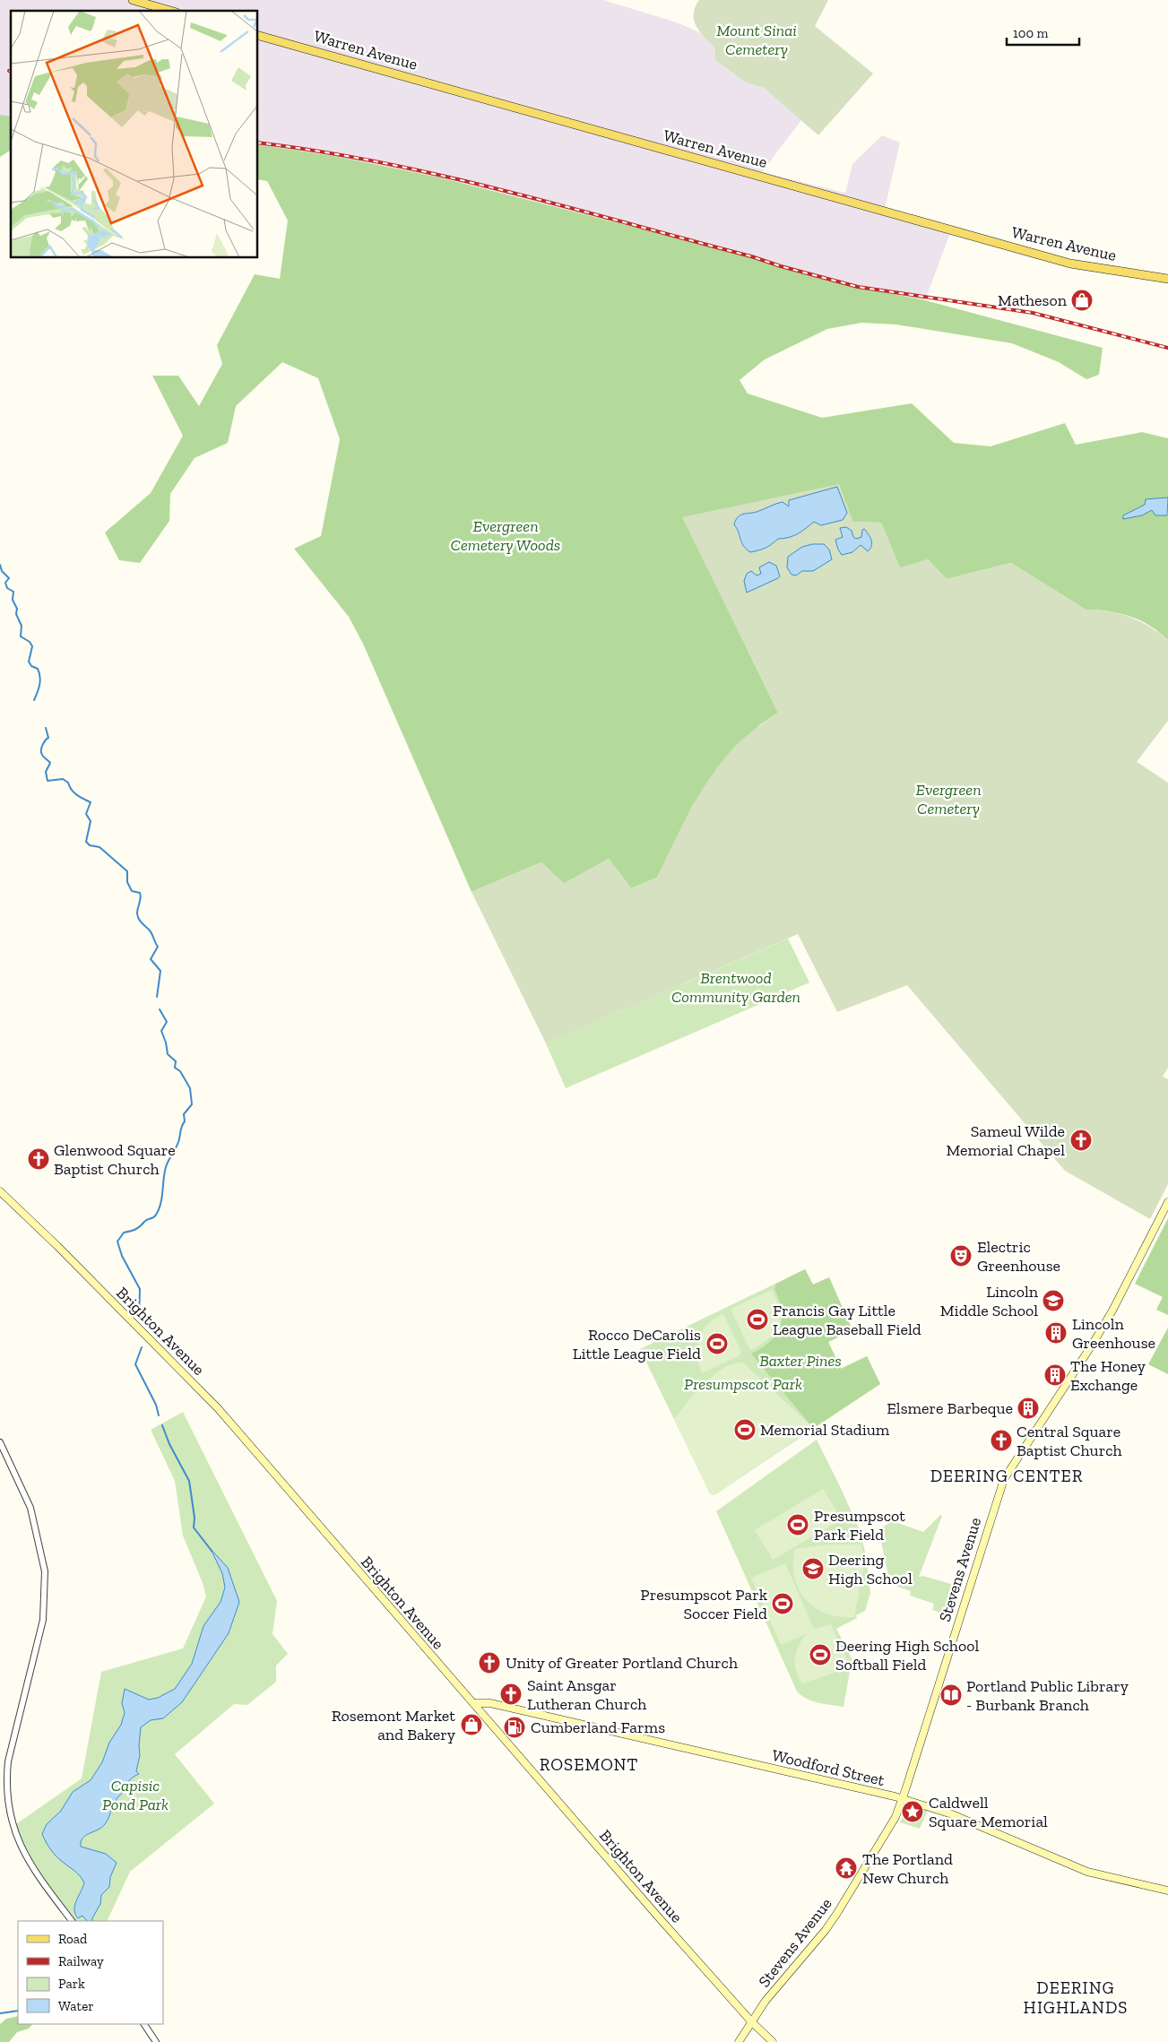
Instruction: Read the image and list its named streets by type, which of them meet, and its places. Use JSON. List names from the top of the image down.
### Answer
{
  "streets": {
    "main road": [
      "Warren Avenue",
      "Brighton Avenue",
      "Stevens Avenue",
      "Woodford Street"
    ]
  },
  "crossings": [
    ["Brighton Avenue", "Stevens Avenue"],
    ["Brighton Avenue", "Woodford Street"],
    ["Stevens Avenue", "Woodford Street"]
  ],
  "districts": ["DEERING CENTER", "ROSEMONT", "DEERING HIGHLANDS"],
  "parks": [
    "Mount Sinai Cemetery",
    "Evergreen Cemetery Woods",
    "Evergreen Cemetery",
    "Brentwood Community Garden",
    "Baxter Pines",
    "Presumpscot Park",
    "Capisic Pond Park"
  ],
  "places": {
    "shop": ["Matheson", "Rosemont Market and Bakery"],
    "church": [
      "Sameul Wilde Memorial Chapel",
      "Glenwood Square Baptist Church",
      "Central Square Baptist Church",
      "Unity of Greater Portland Church",
      "Saint Ansgar Lutheran Church"
    ],
    "theatre": ["Electric Greenhouse"],
    "school or university": ["Lincoln Middle School", "Deering High School"],
    "sports": [
      "Francis Gay Little League Baseball Field",
      "Rocco DeCarolis Little League Field",
      "Memorial Stadium",
      "Presumpscot Park Field",
      "Presumpscot Park Soccer Field",
      "Deering High School Softball Field"
    ],
    "building": ["Lincoln Greenhouse", "The Honey Exchange", "Elsmere Barbeque"],
    "library": ["Portland Public Library - Burbank Branch"],
    "fuel station": ["Cumberland Farms"],
    "place": ["Caldwell Square Memorial"],
    "temple": ["The Portland New Church"]
  },
  "legend": [
    "Road",
    "Railway",
    "Park",
    "Water"
  ],
  "scale_bar": "100 m"
}
